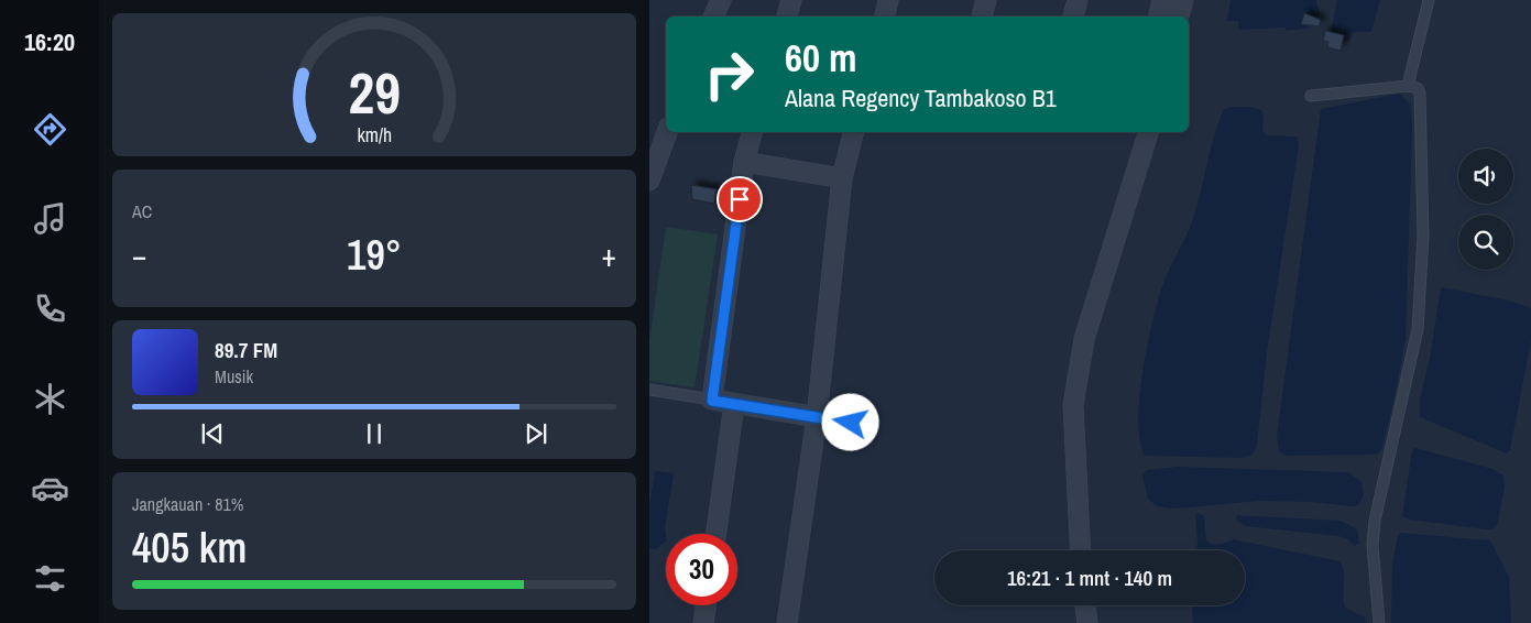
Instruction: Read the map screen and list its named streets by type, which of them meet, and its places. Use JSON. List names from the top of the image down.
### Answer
{
  "page": {
    "tabs": "16:20",
    "turn": ["60 m", "Alana Regency Tambakoso B1"],
    "tile": [
      "AC",
      ["Jangkauan · 81%", "405 km"]
    ],
    "heat": ["−", "19°", "+"],
    "song": ["89.7 FM", "Musik"],
    "limit": "30",
    "trip": "16:21 · 1 mnt · 140 m",
    "gauge": ["29", "km/h"]
  }
}
